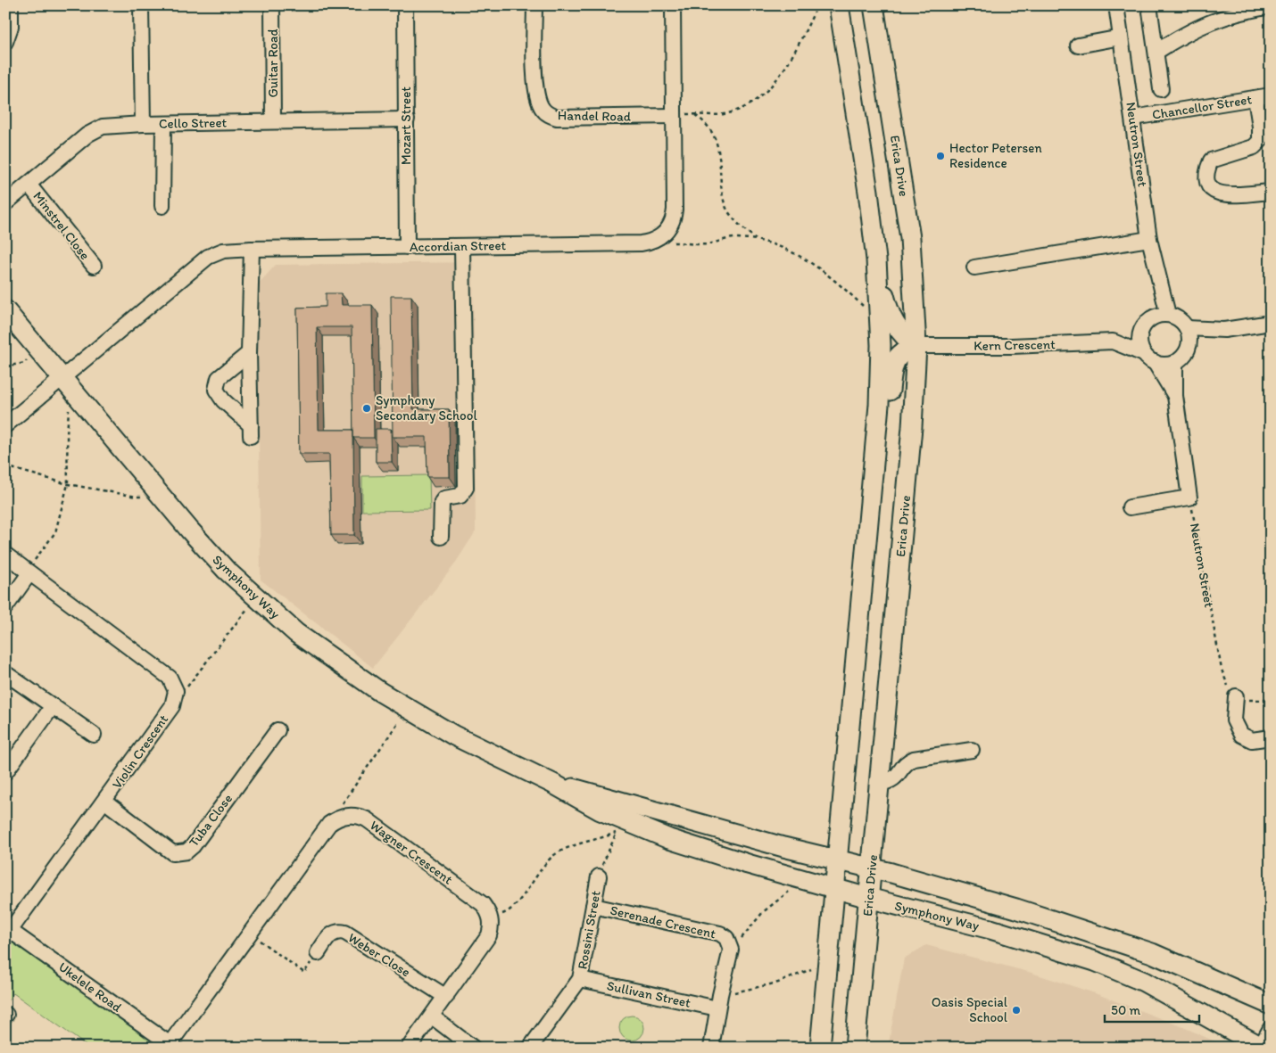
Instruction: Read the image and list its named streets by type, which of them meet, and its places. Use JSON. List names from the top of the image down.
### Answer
{
  "streets": {
    "main road": ["Erica Drive", "Symphony Way"],
    "street": [
      "Guitar Road",
      "Chancellor Street",
      "Handel Road",
      "Cello Street",
      "Mozart Street",
      "Neutron Street",
      "Minstrel Close",
      "Accordian Street",
      "Kern Crescent",
      "Violin Crescent",
      "Tuba Close",
      "Wagner Crescent",
      "Serenade Crescent",
      "Rossini Street",
      "Weber Close",
      "Ukelele Road",
      "Sullivan Street"
    ]
  },
  "crossings": [
    ["Guitar Road", "Cello Street"],
    ["Chancellor Street", "Neutron Street"],
    ["Handel Road", "Accordian Street"],
    ["Cello Street", "Mozart Street"],
    ["Cello Street", "Minstrel Close"],
    ["Mozart Street", "Accordian Street"],
    ["Neutron Street", "Kern Crescent"],
    ["Erica Drive", "Kern Crescent"],
    ["Erica Drive", "Symphony Way"],
    ["Accordian Street", "Symphony Way"],
    ["Violin Crescent", "Tuba Close"],
    ["Violin Crescent", "Ukelele Road"],
    ["Wagner Crescent", "Ukelele Road"],
    ["Serenade Crescent", "Rossini Street"],
    ["Serenade Crescent", "Sullivan Street"],
    ["Rossini Street", "Sullivan Street"]
  ],
  "places": ["Hector Petersen Residence", "Symphony Secondary School", "Oasis Special School"],
  "scale_bar": "50 m"
}
